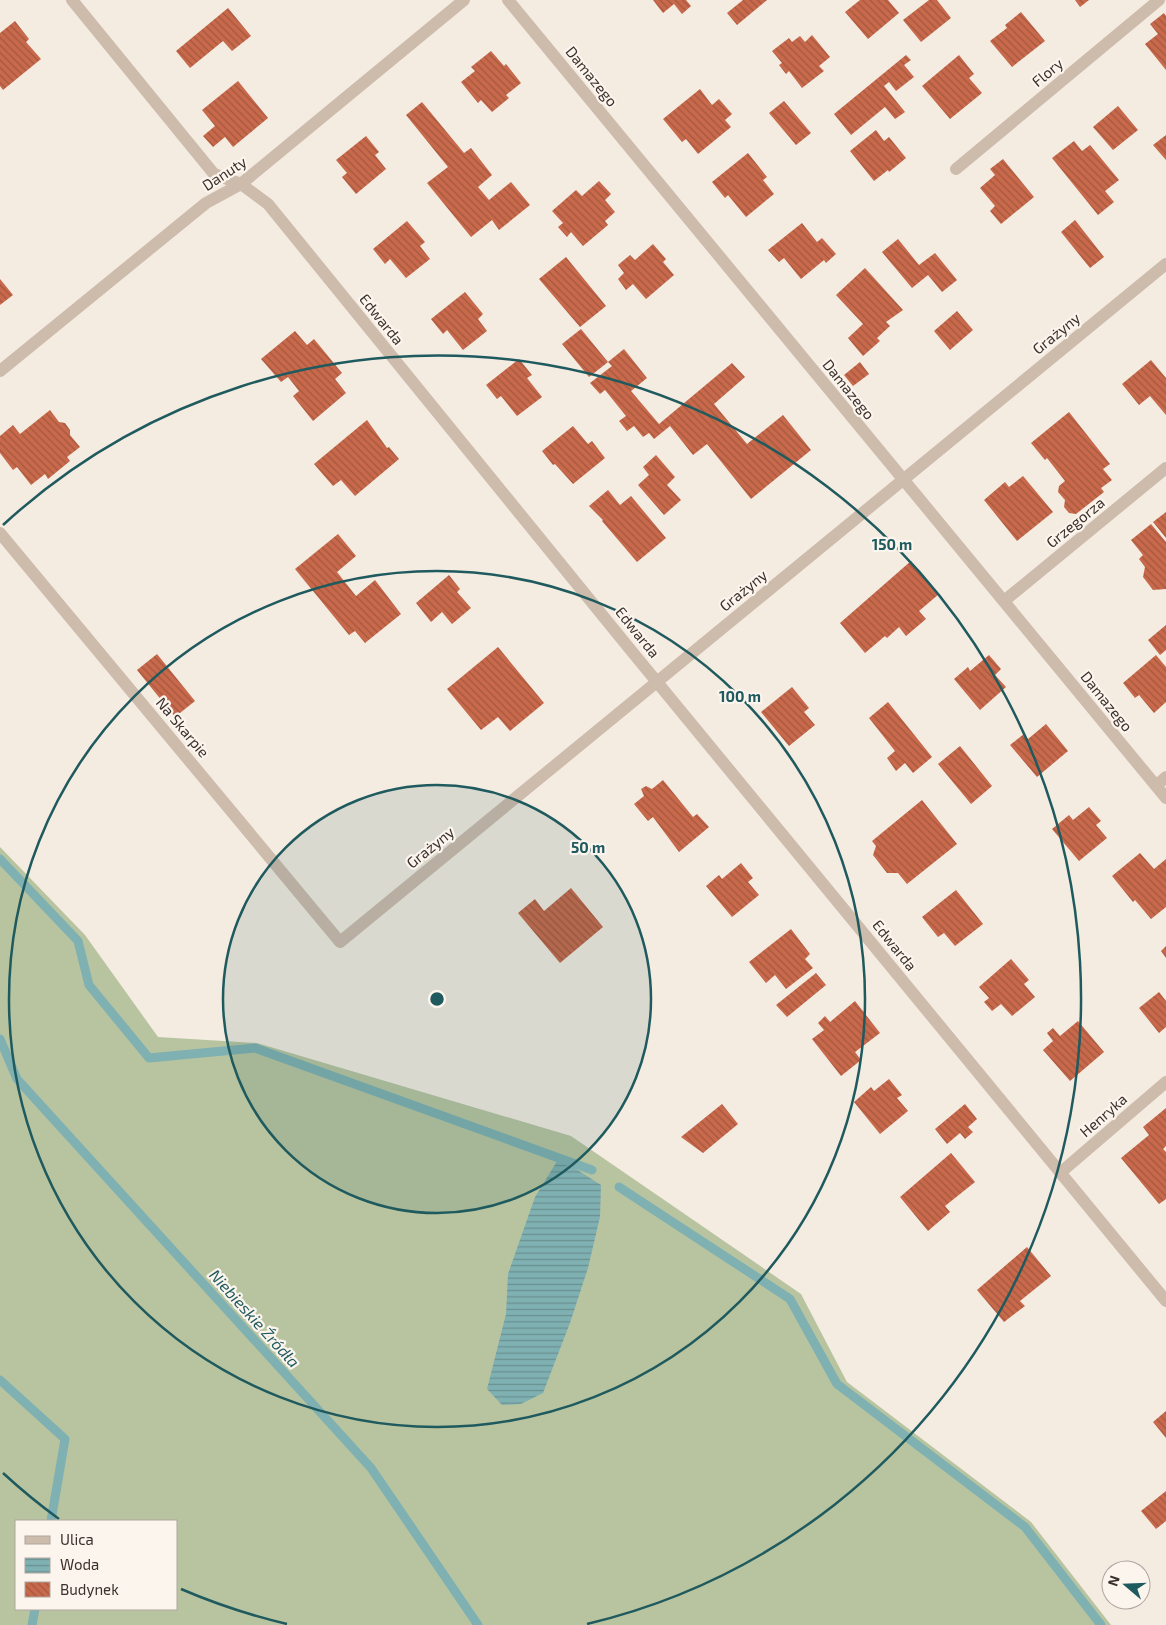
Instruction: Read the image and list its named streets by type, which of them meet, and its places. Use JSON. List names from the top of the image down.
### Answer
{
  "streets": {
    "street": [
      "Flory",
      "Damazego",
      "Danuty",
      "Edwarda",
      "Grażyny",
      "Grzegorza",
      "Na Skarpie",
      "Henryka"
    ]
  },
  "crossings": [
    ["Damazego", "Grażyny"],
    ["Damazego", "Grzegorza"],
    ["Danuty", "Edwarda"],
    ["Edwarda", "Grażyny"],
    ["Edwarda", "Henryka"],
    ["Grażyny", "Na Skarpie"]
  ],
  "water": ["Niebieskie Źródła"],
  "legend": ["Ulica", "Woda", "Budynek"],
  "north": "left",
  "rings": ["150 m", "100 m", "50 m"]
}
